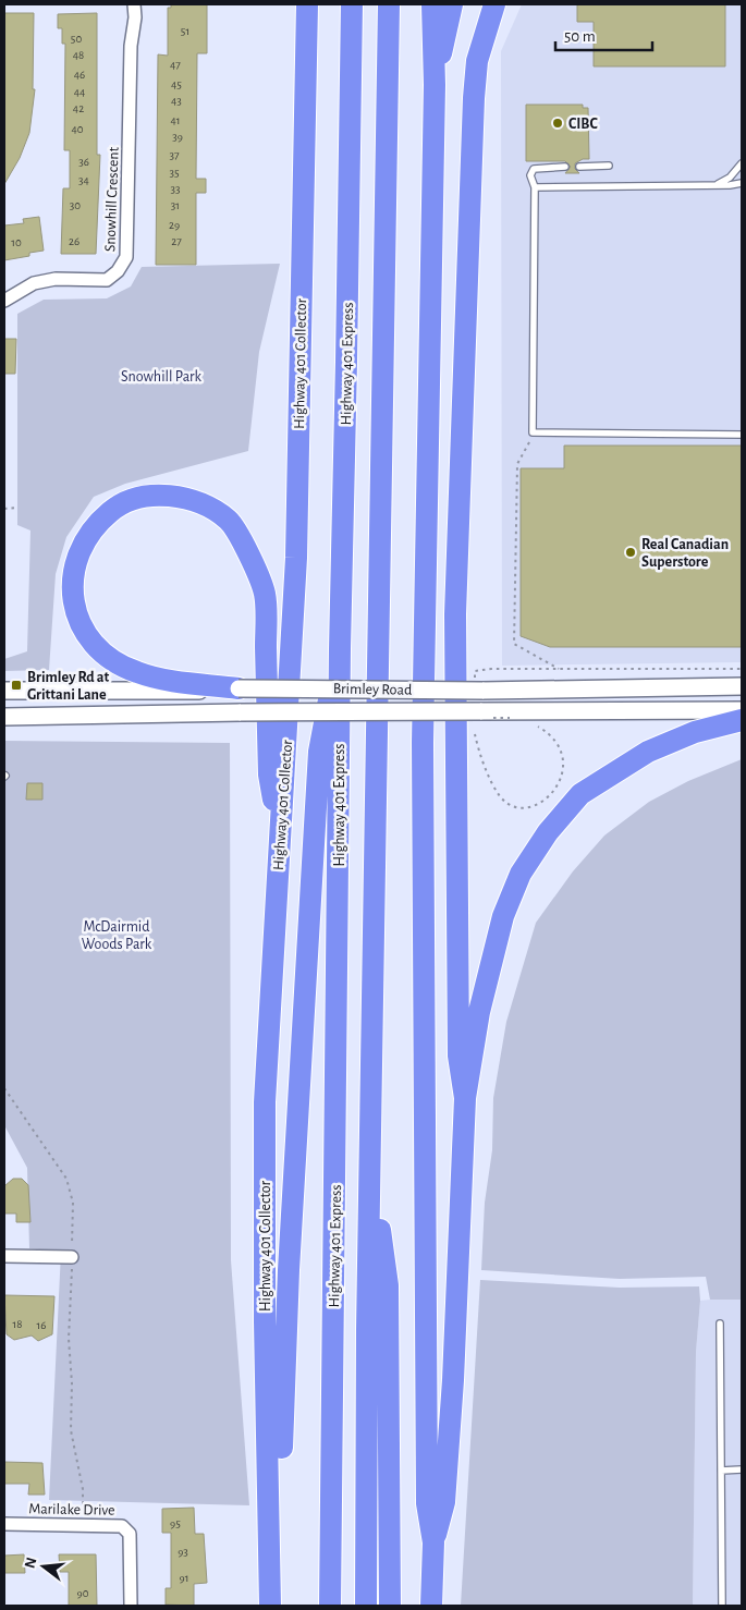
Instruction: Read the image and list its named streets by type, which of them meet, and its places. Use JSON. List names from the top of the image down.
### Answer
{
  "streets": {
    "highway": ["Highway 401 Collector", "Highway 401 Express"],
    "main road": ["Brimley Road"],
    "street": ["Snowhill Crescent", "Marilake Drive"]
  },
  "parks": ["Snowhill Park", "McDairmid Woods Park"],
  "places": {
    "other": ["CIBC", "Real Canadian Superstore"],
    "transit": ["Brimley Rd at Grittani Lane"]
  },
  "house_numbers": [
    "51",
    "50",
    "48",
    "47",
    "46",
    "45",
    "44",
    "43",
    "42",
    "41",
    "40",
    "39",
    "37",
    "36",
    "35",
    "34",
    "33",
    "30",
    "31",
    "29",
    "26",
    "27",
    "10",
    "18",
    "16",
    "95",
    "93",
    "91",
    "90"
  ],
  "scale_bar": "50 m",
  "north": "left"
}
